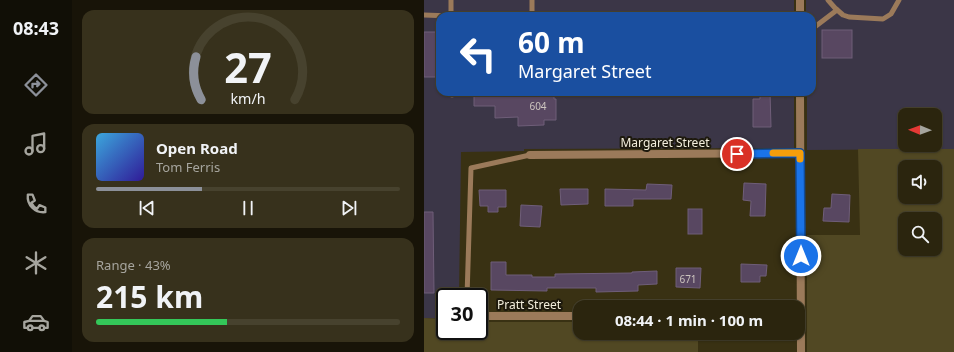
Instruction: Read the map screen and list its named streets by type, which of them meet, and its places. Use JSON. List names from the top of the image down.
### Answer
{
  "streets": {
    "street": ["Margaret Street", "Pratt Street"]
  },
  "house_numbers": ["604", "671"],
  "north": "left",
  "page": {
    "tabs": "08:43",
    "turn": ["60 m", "Margaret Street"],
    "song": ["Open Road", "Tom Ferris"],
    "tile": ["Range · 43%", "215 km"],
    "limit": "30",
    "trip": "08:44 · 1 min · 100 m",
    "gauge": ["27", "km/h"]
  }
}
